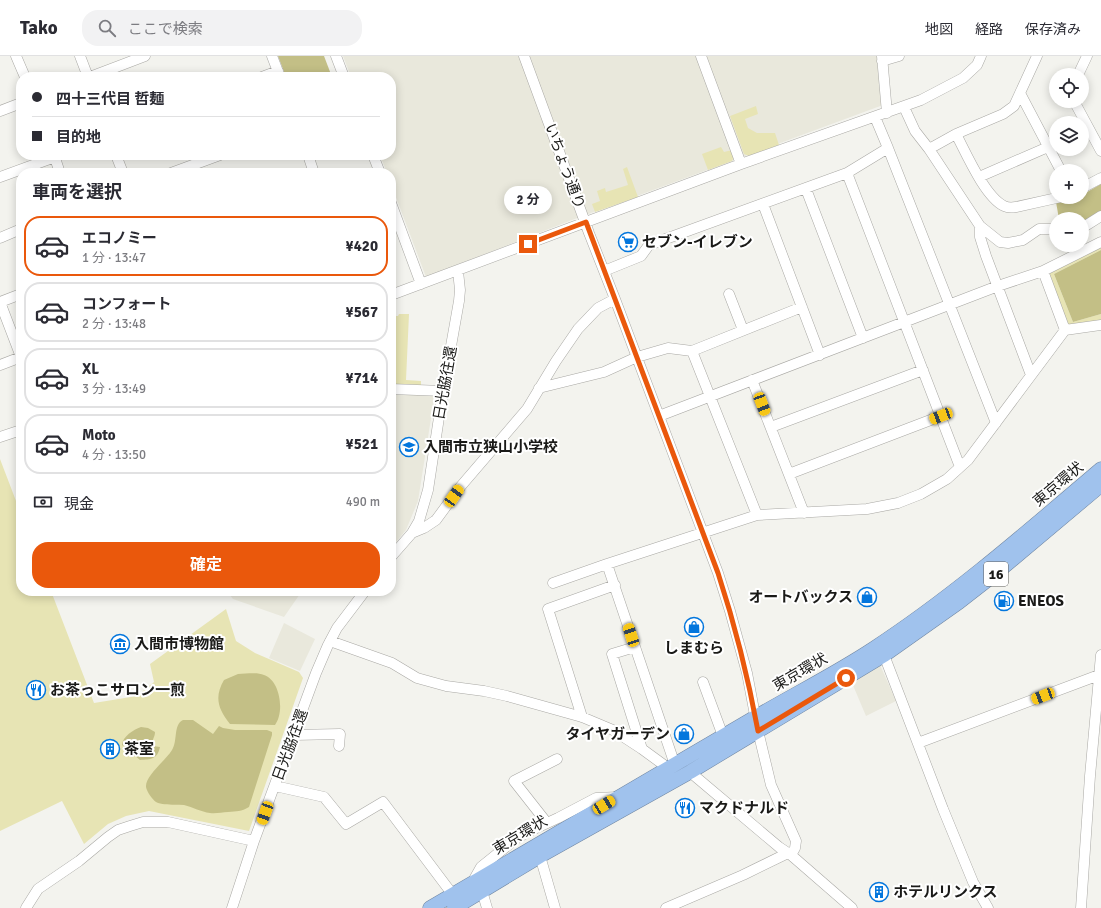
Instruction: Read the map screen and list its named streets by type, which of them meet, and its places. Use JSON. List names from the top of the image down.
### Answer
{
  "streets": {
    "highway": ["東京環状", "16"],
    "street": ["いちょう通り", "日光脇往還"]
  },
  "crossings": [
    ["いちょう通り", "東京環状"]
  ],
  "places": {
    "supermarket": ["セブン-イレブン"],
    "school or university": ["入間市立狭山小学校"],
    "shop": ["オートバックス", "しまむら", "タイヤガーデン"],
    "fuel station": ["ENEOS"],
    "museum": ["入間市博物館"],
    "restaurant": ["お茶っこサロン一煎", "マクドナルド"],
    "building": ["茶室", "ホテルリンクス"]
  },
  "page": {
    "header": "Tako",
    "search": "ここで検索",
    "nav": ["地図", "経路", "保存済み"],
    "map_buttons": ["+", "−"],
    "banner": ["四十三代目 哲麺", "目的地"],
    "heading": "車両を選択",
    "bubble": "2 分",
    "list": [
      {
        "name": "エコノミー",
        "note": "1 分 · 13:47",
        "value": "¥420"
      },
      {
        "name": "コンフォート",
        "note": "2 分 · 13:48",
        "value": "¥567"
      },
      {
        "name": "XL",
        "note": "3 分 · 13:49",
        "value": "¥714"
      },
      {
        "name": "Moto",
        "note": "4 分 · 13:50",
        "value": "¥521"
      }
    ],
    "pay": ["現金", "490 m"],
    "buttons": "確定"
  }
}
